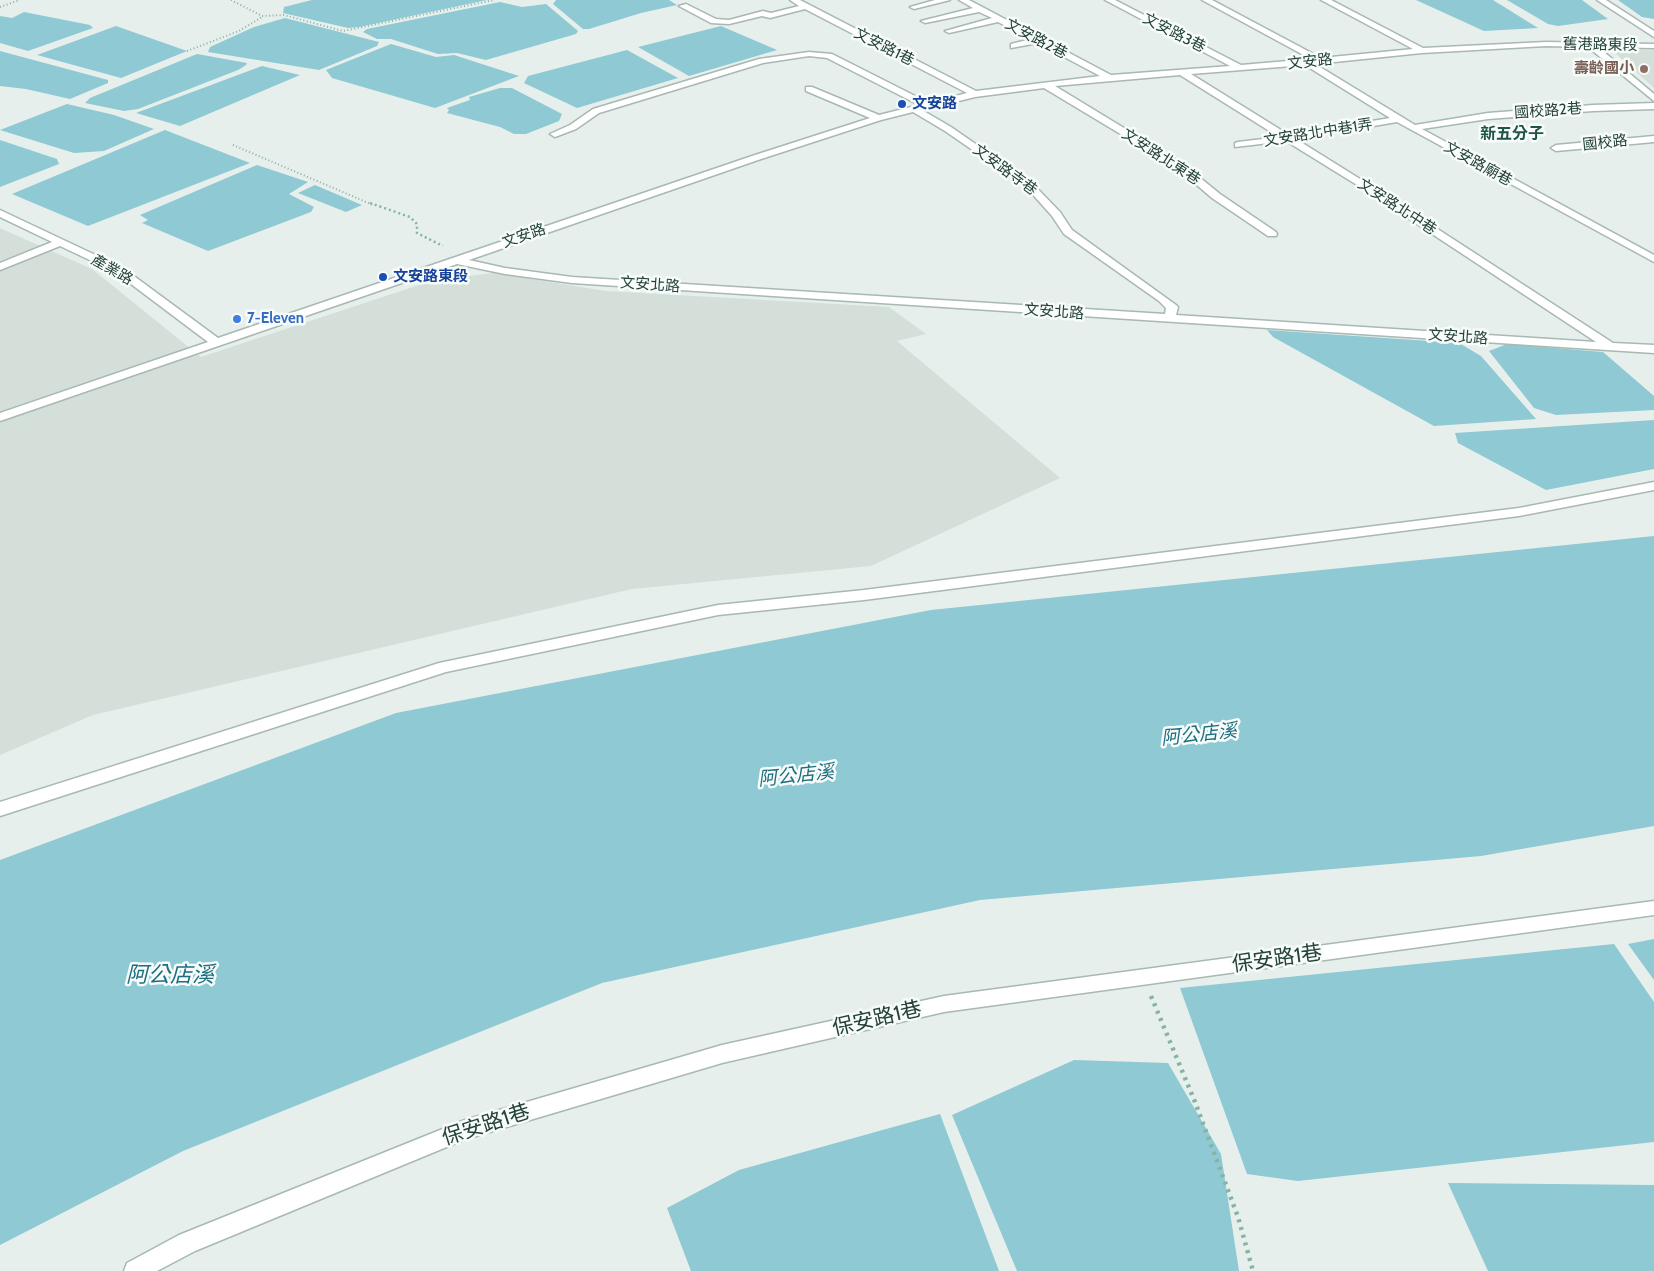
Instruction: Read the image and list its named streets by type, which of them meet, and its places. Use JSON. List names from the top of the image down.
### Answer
{
  "streets": {
    "street": [
      "文安路3巷",
      "文安路2巷",
      "舊港路東段",
      "文安路1巷",
      "文安路",
      "國校路2巷",
      "文安路北中巷1弄",
      "國校路",
      "文安路北東巷",
      "文安路廟巷",
      "文安路寺巷",
      "文安路北中巷",
      "產業路",
      "文安北路",
      "保安路1巷"
    ]
  },
  "crossings": [
    ["文安路3巷", "文安路"],
    ["文安路2巷", "文安路"],
    ["舊港路東段", "文安路"],
    ["文安路1巷", "文安路"],
    ["文安路", "文安路北東巷"],
    ["文安路", "文安路廟巷"],
    ["文安路", "文安路寺巷"],
    ["文安路", "文安路北中巷"],
    ["文安路", "產業路"],
    ["文安路", "文安北路"],
    ["國校路2巷", "文安路廟巷"],
    ["文安路北中巷1弄", "文安路廟巷"],
    ["文安路北中巷1弄", "文安路北中巷"],
    ["文安路寺巷", "文安北路"],
    ["文安路北中巷", "文安北路"]
  ],
  "districts": ["新五分子"],
  "water": ["阿公店溪"],
  "places": [
    "壽齡國小",
    "文安路",
    "文安路東段",
    "7-Eleven"
  ]
}
